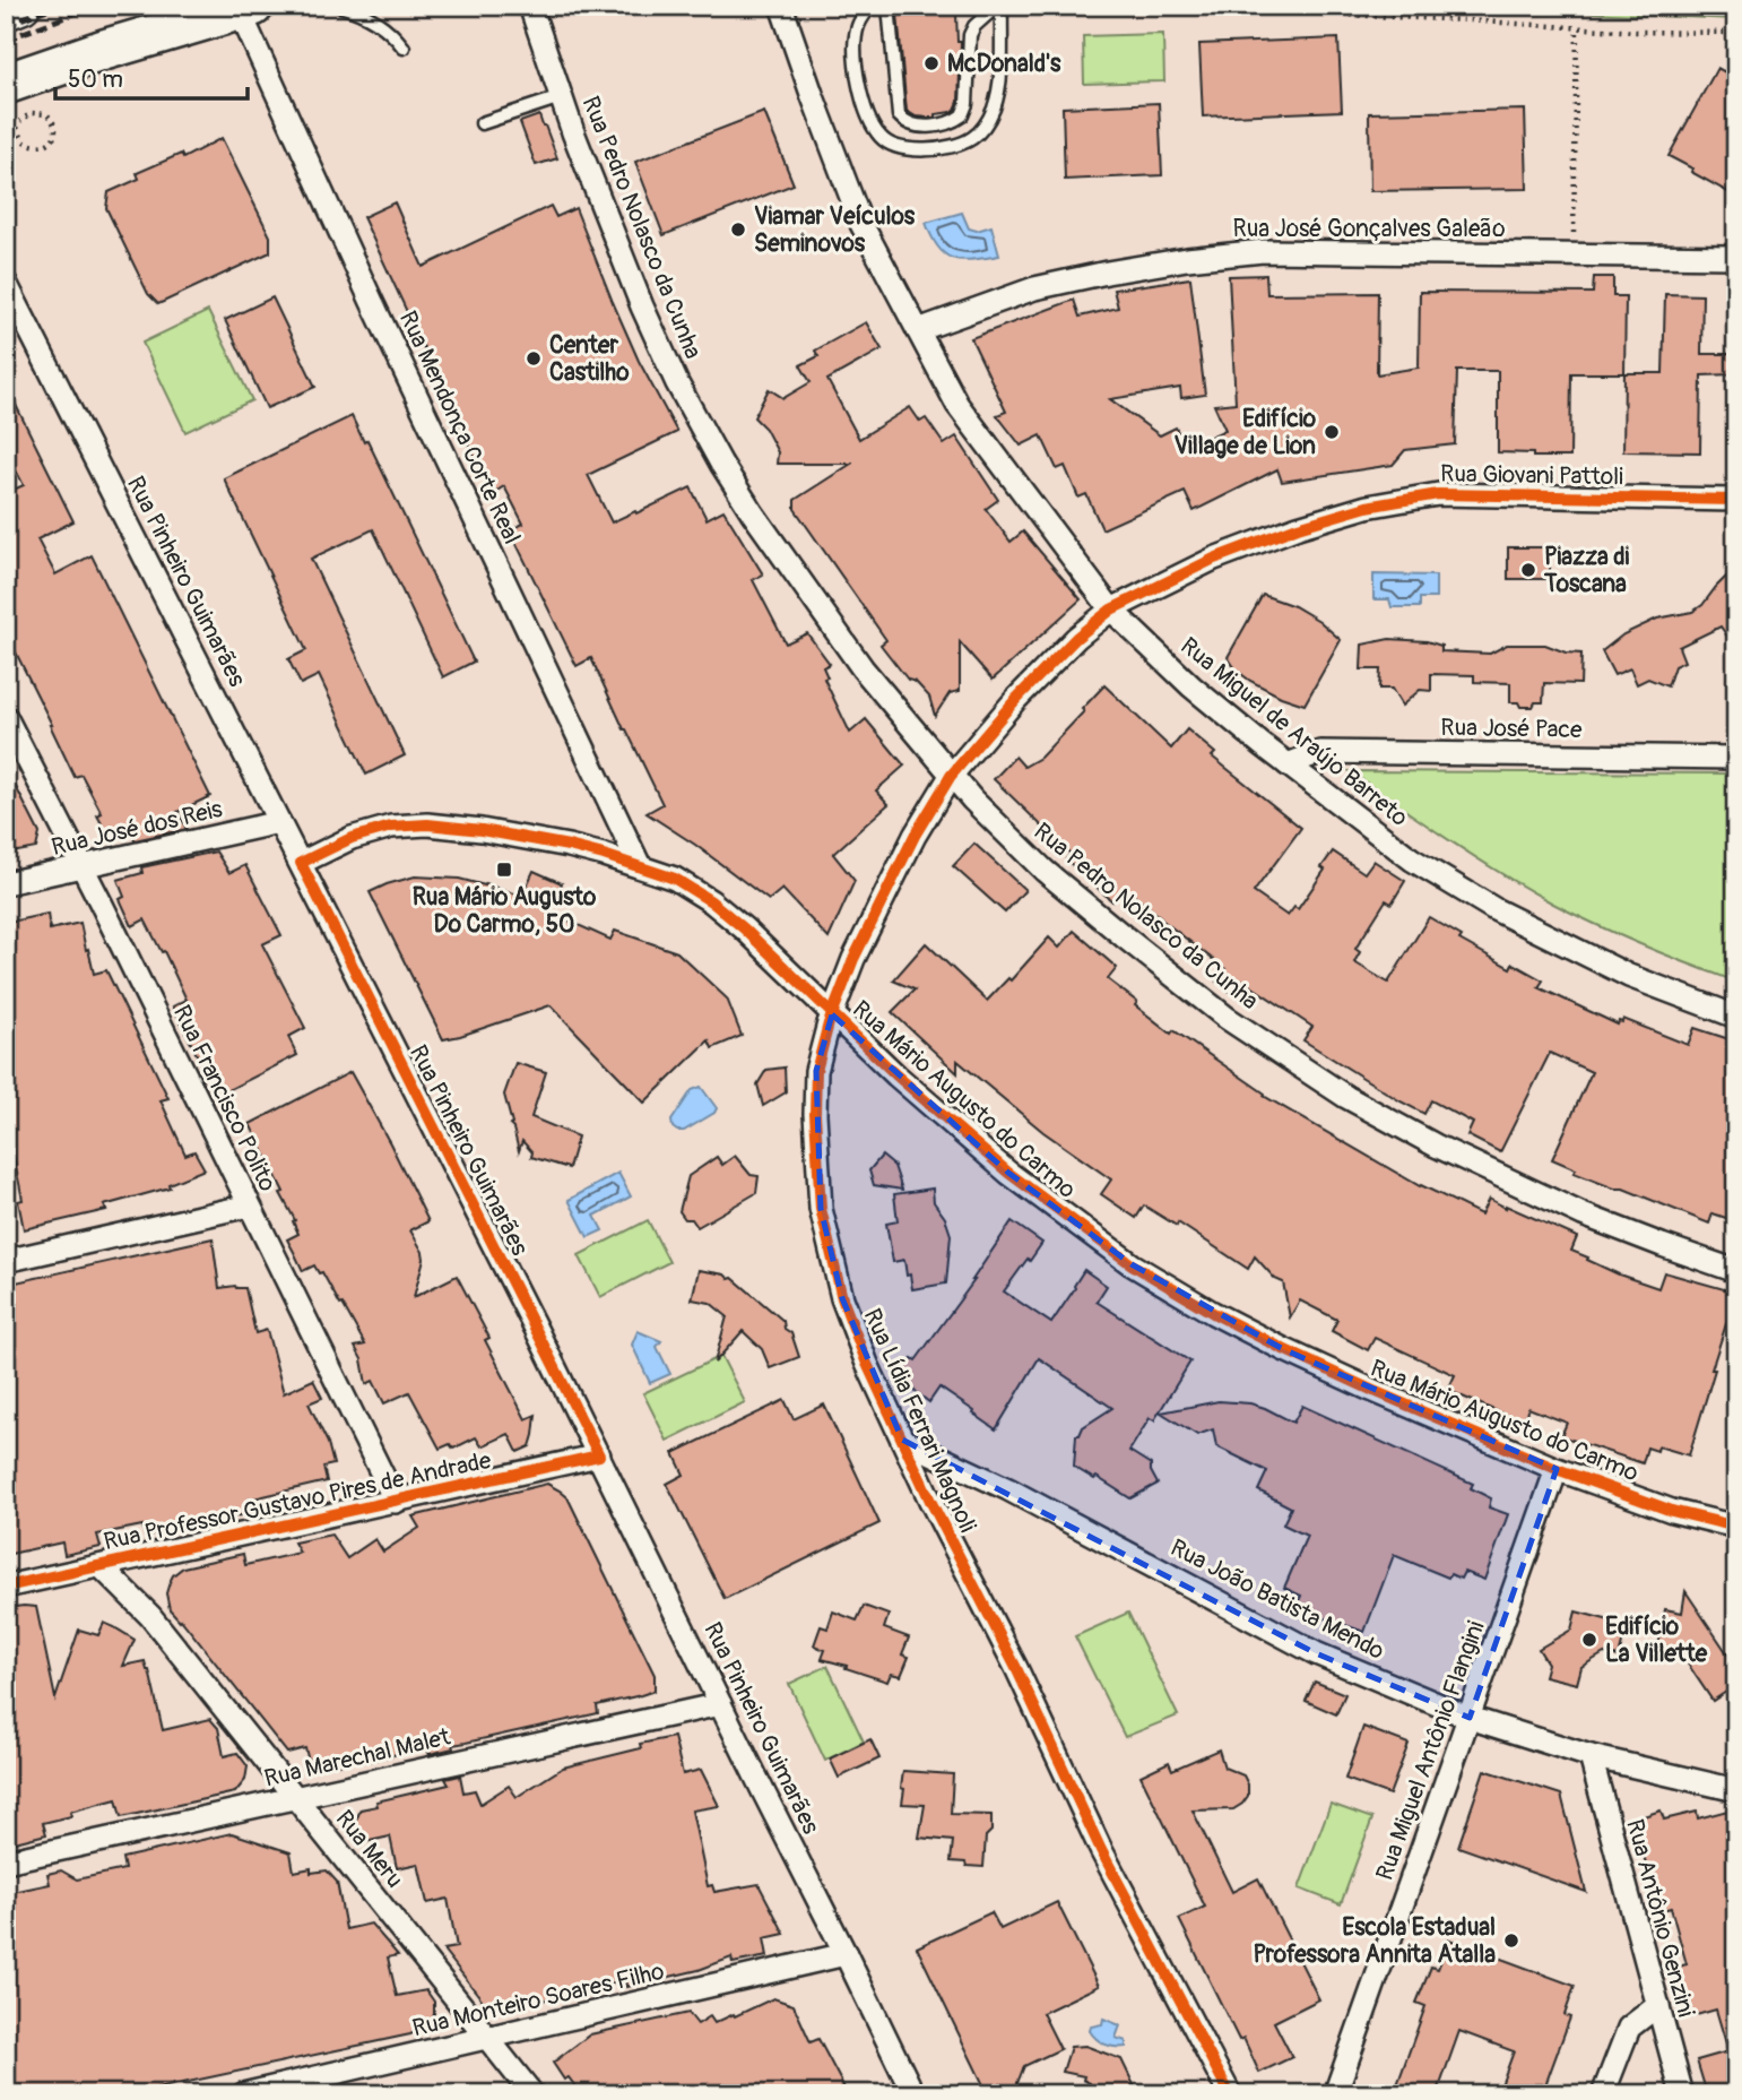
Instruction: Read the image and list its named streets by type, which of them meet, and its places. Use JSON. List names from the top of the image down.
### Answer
{
  "streets": {
    "street": [
      "Rua Pedro Nolasco da Cunha",
      "Rua José Gonçalves Galeão",
      "Rua Mendonça Corte Real",
      "Rua Giovani Pattoli",
      "Rua Pinheiro Guimarães",
      "Rua José Pace",
      "Rua Miguel de Araújo Barreto",
      "Rua José dos Reis",
      "Rua Francisco Polito",
      "Rua Mário Augusto do Carmo",
      "Rua Lídia Ferrari Magnoli",
      "Rua Professor Gustavo Pires de Andrade",
      "Rua João Batista Mendo",
      "Rua Miguel Antônio Flangini",
      "Rua Marechal Malet",
      "Rua Meru",
      "Rua Antônio Genzini",
      "Rua Monteiro Soares Filho"
    ]
  },
  "crossings": [
    ["Rua Pedro Nolasco da Cunha", "Rua Lídia Ferrari Magnoli"],
    ["Rua José Gonçalves Galeão", "Rua Miguel de Araújo Barreto"],
    ["Rua Mendonça Corte Real", "Rua Mário Augusto do Carmo"],
    ["Rua Giovani Pattoli", "Rua Miguel de Araújo Barreto"],
    ["Rua Giovani Pattoli", "Rua Lídia Ferrari Magnoli"],
    ["Rua Pinheiro Guimarães", "Rua José dos Reis"],
    ["Rua Pinheiro Guimarães", "Rua Mário Augusto do Carmo"],
    ["Rua Pinheiro Guimarães", "Rua Professor Gustavo Pires de Andrade"],
    ["Rua Pinheiro Guimarães", "Rua Marechal Malet"],
    ["Rua Pinheiro Guimarães", "Rua Monteiro Soares Filho"],
    ["Rua José Pace", "Rua Miguel de Araújo Barreto"],
    ["Rua Miguel de Araújo Barreto", "Rua Lídia Ferrari Magnoli"],
    ["Rua José dos Reis", "Rua Francisco Polito"],
    ["Rua Francisco Polito", "Rua Professor Gustavo Pires de Andrade"],
    ["Rua Mário Augusto do Carmo", "Rua Lídia Ferrari Magnoli"],
    ["Rua Mário Augusto do Carmo", "Rua Miguel Antônio Flangini"],
    ["Rua Lídia Ferrari Magnoli", "Rua João Batista Mendo"],
    ["Rua Professor Gustavo Pires de Andrade", "Rua Meru"],
    ["Rua João Batista Mendo", "Rua Miguel Antônio Flangini"],
    ["Rua João Batista Mendo", "Rua Antônio Genzini"],
    ["Rua Marechal Malet", "Rua Meru"],
    ["Rua Meru", "Rua Monteiro Soares Filho"]
  ],
  "places": {
    "other": [
      "McDonald's",
      "Viamar Veículos Seminovos",
      "Center Castilho",
      "Edifício Village de Lion",
      "Piazza di Toscana",
      "Edifício La Villette",
      "Escola Estadual Professora Annita Atalla"
    ],
    "transit": ["Rua Mário Augusto Do Carmo, 50"]
  },
  "scale_bar": "50 m"
}
